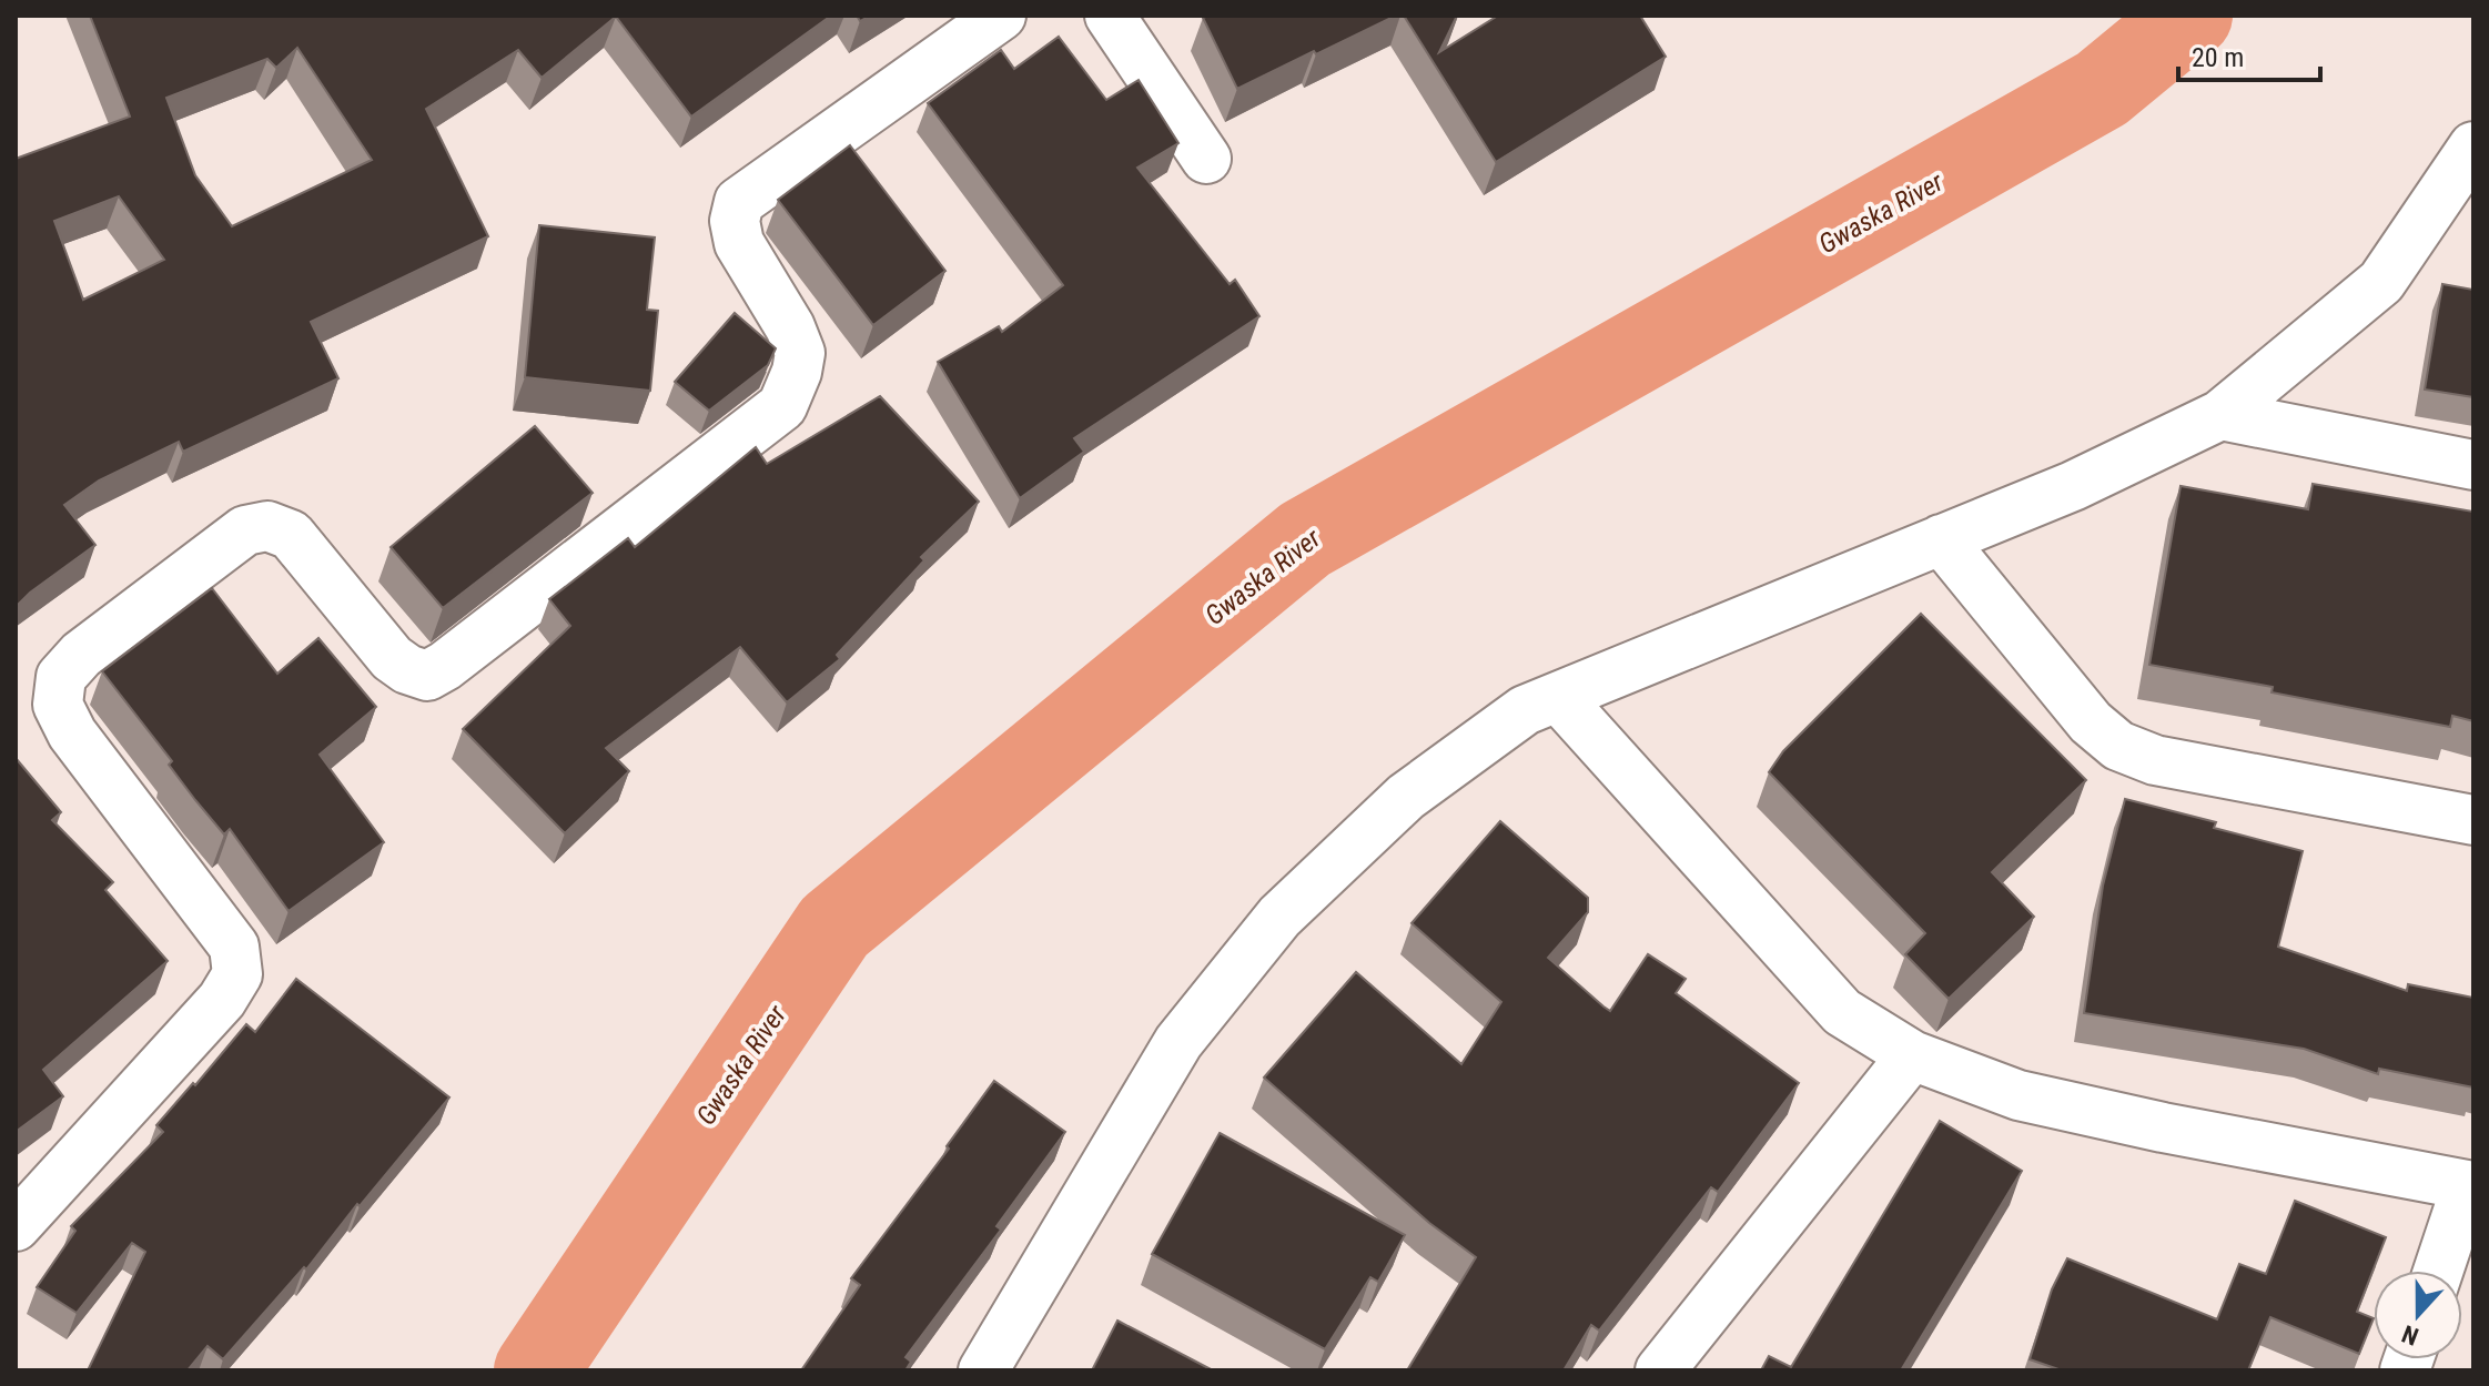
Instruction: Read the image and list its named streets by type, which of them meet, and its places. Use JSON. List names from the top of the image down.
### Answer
{
  "water": ["Gwaska River"],
  "scale_bar": "20 m",
  "north": "bottom"
}
